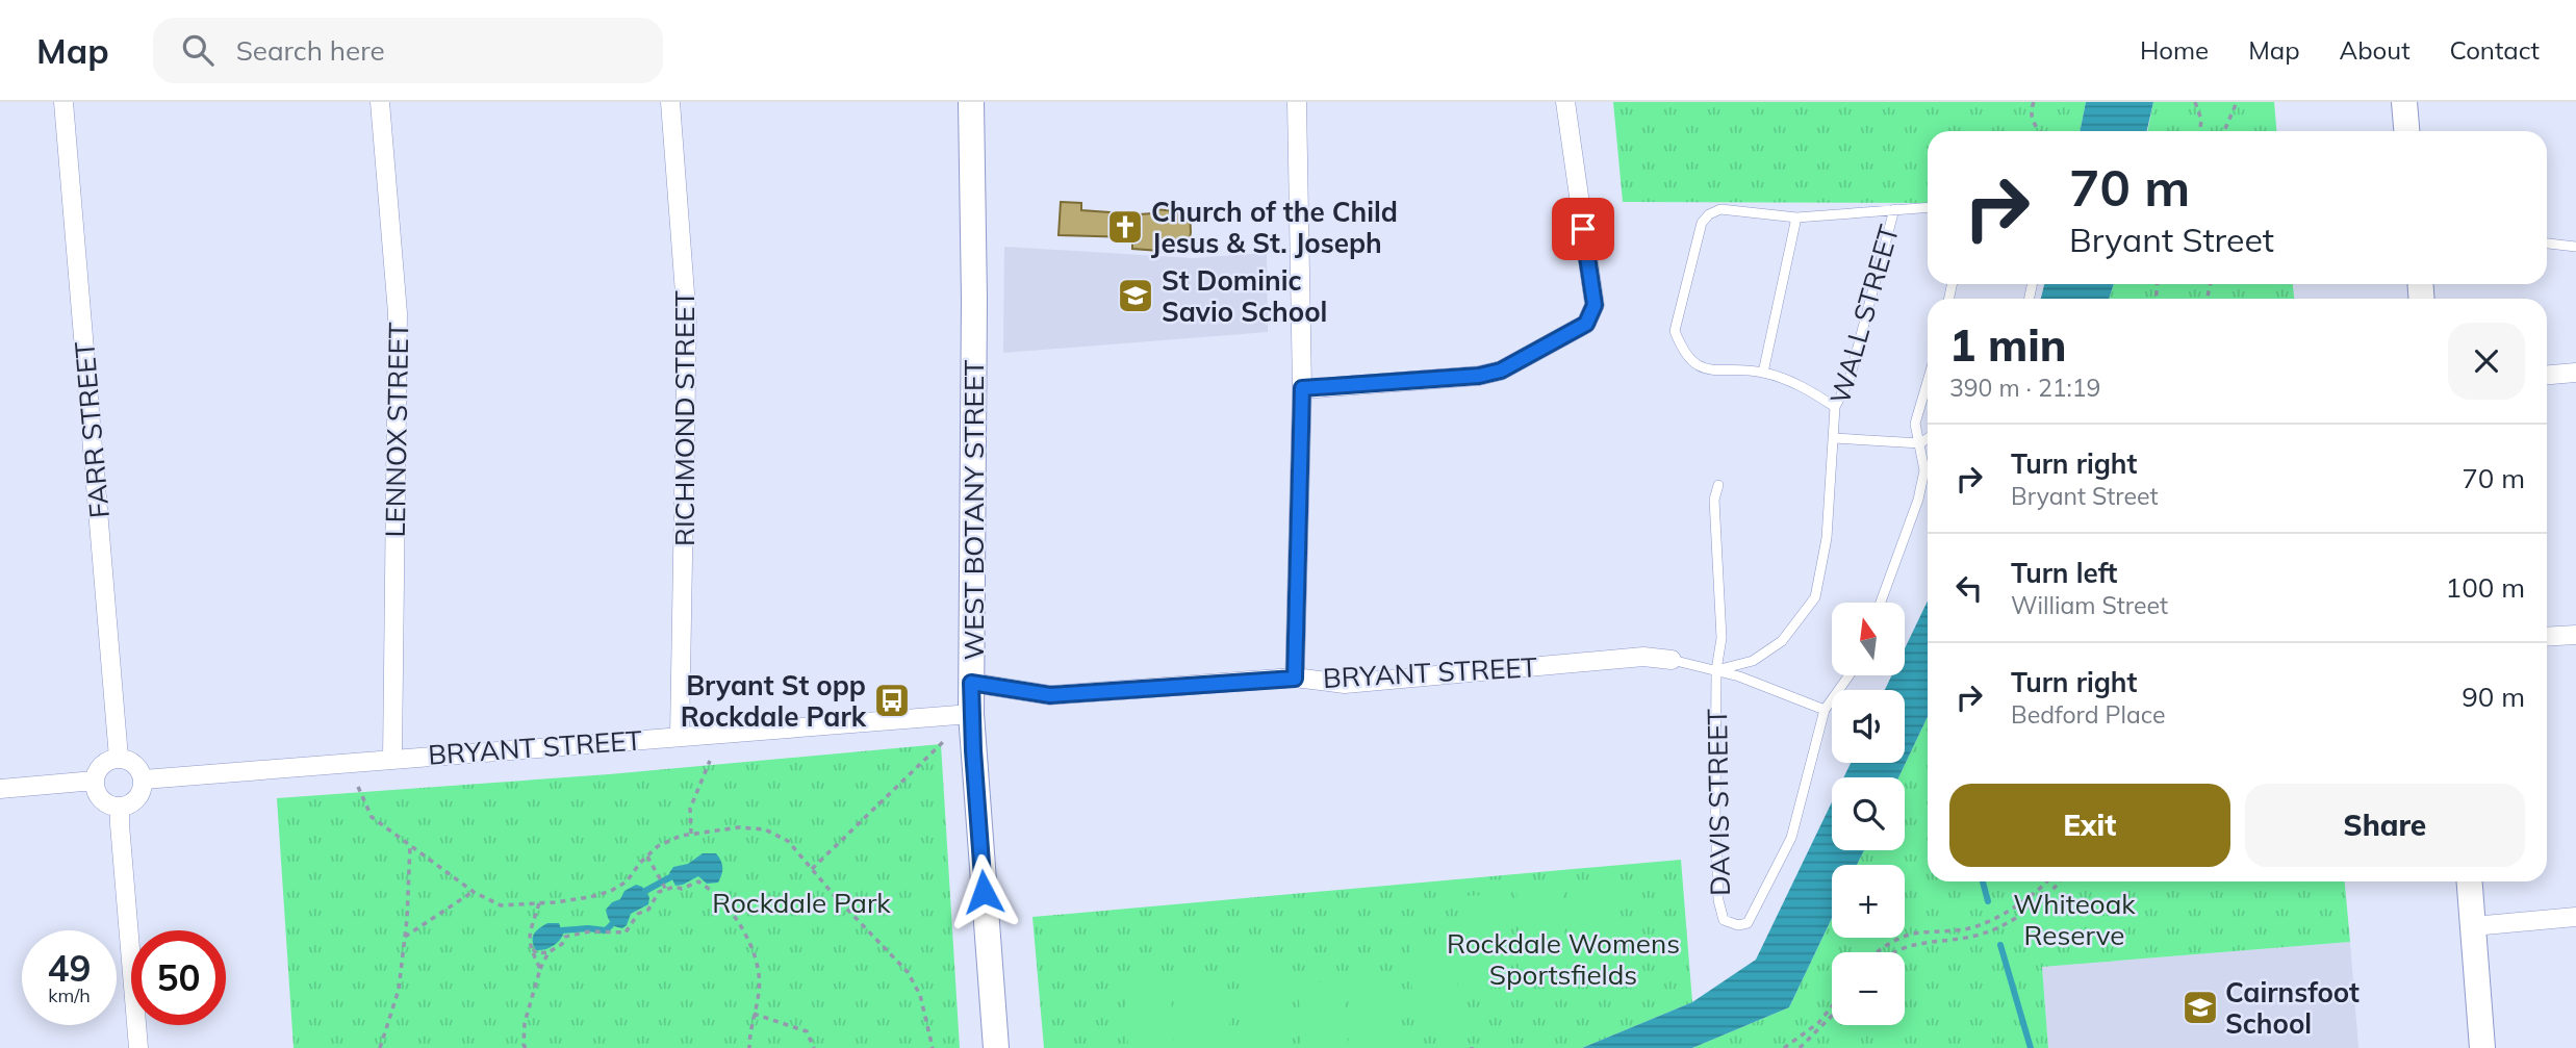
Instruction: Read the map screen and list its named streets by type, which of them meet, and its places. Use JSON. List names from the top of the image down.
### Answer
{
  "streets": {
    "main road": ["WEST BOTANY STREET"],
    "street": [
      "RICHMOND STREET",
      "FARR STREET",
      "LENNOX STREET",
      "BRYANT STREET"
    ],
    "lane": ["WALL STREET", "DAVIS STREET"]
  },
  "crossings": [
    ["WALL STREET", "DAVIS STREET"],
    ["RICHMOND STREET", "BRYANT STREET"],
    ["FARR STREET", "BRYANT STREET"],
    ["LENNOX STREET", "BRYANT STREET"],
    ["WEST BOTANY STREET", "BRYANT STREET"]
  ],
  "parks": ["Rockdale Park", "Whiteoak Reserve", "Rockdale Womens Sportsfields"],
  "places": {
    "church": ["Church of the Child Jesus & St. Joseph"],
    "school or university": ["St Dominic Savio School", "Cairnsfoot School"],
    "bus stop": ["Bryant St opp Rockdale Park"]
  },
  "north": "top",
  "page": {
    "header": "Map",
    "search": "Search here",
    "nav": [
      "Home",
      "Map",
      "About",
      "Contact"
    ],
    "turn": ["70 m", "Bryant Street"],
    "heading": ["1 min", "390 m · 21:19"],
    "list": [
      {
        "name": "Turn right",
        "note": "Bryant Street",
        "value": "70 m"
      },
      {
        "name": "Turn left",
        "note": "William Street",
        "value": "100 m"
      },
      {
        "name": "Turn right",
        "note": "Bedford Place",
        "value": "90 m"
      }
    ],
    "map_buttons": ["+", "−"],
    "buttons": ["Exit", "Share"],
    "speed": "49 km/h",
    "limit": "50"
  }
}
